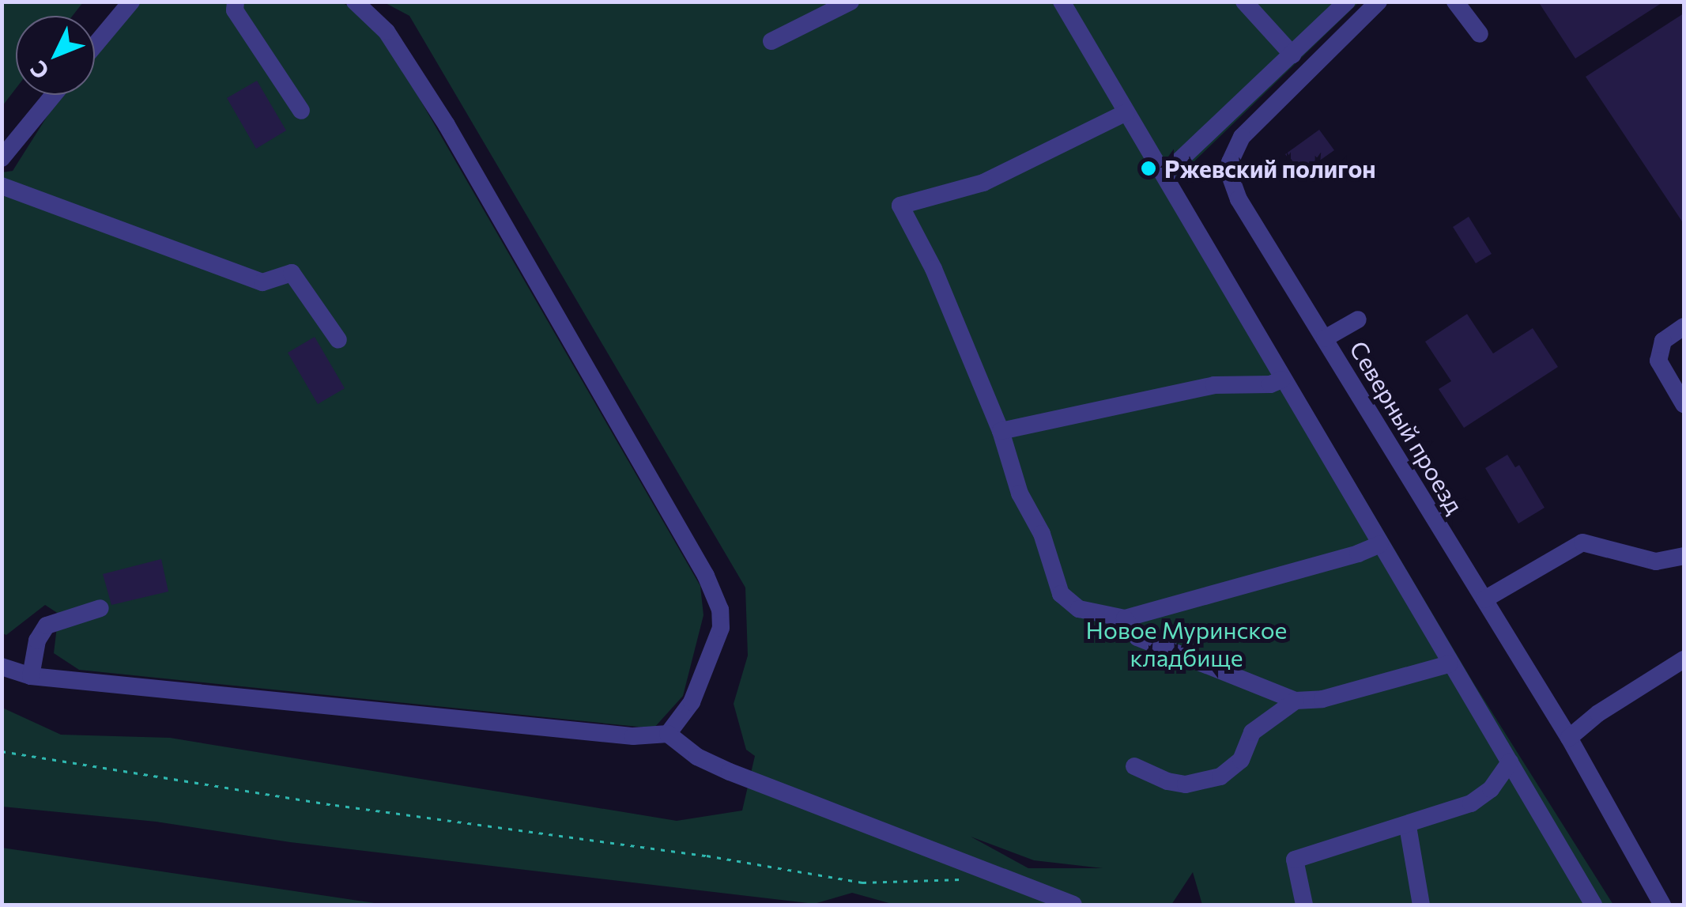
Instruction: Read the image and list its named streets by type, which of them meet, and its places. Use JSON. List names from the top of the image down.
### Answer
{
  "streets": {
    "street": ["Северный проезд"]
  },
  "parks": ["Новое Муринское кладбище"],
  "places": ["Ржевский полигон"],
  "north": "bottom left"
}
